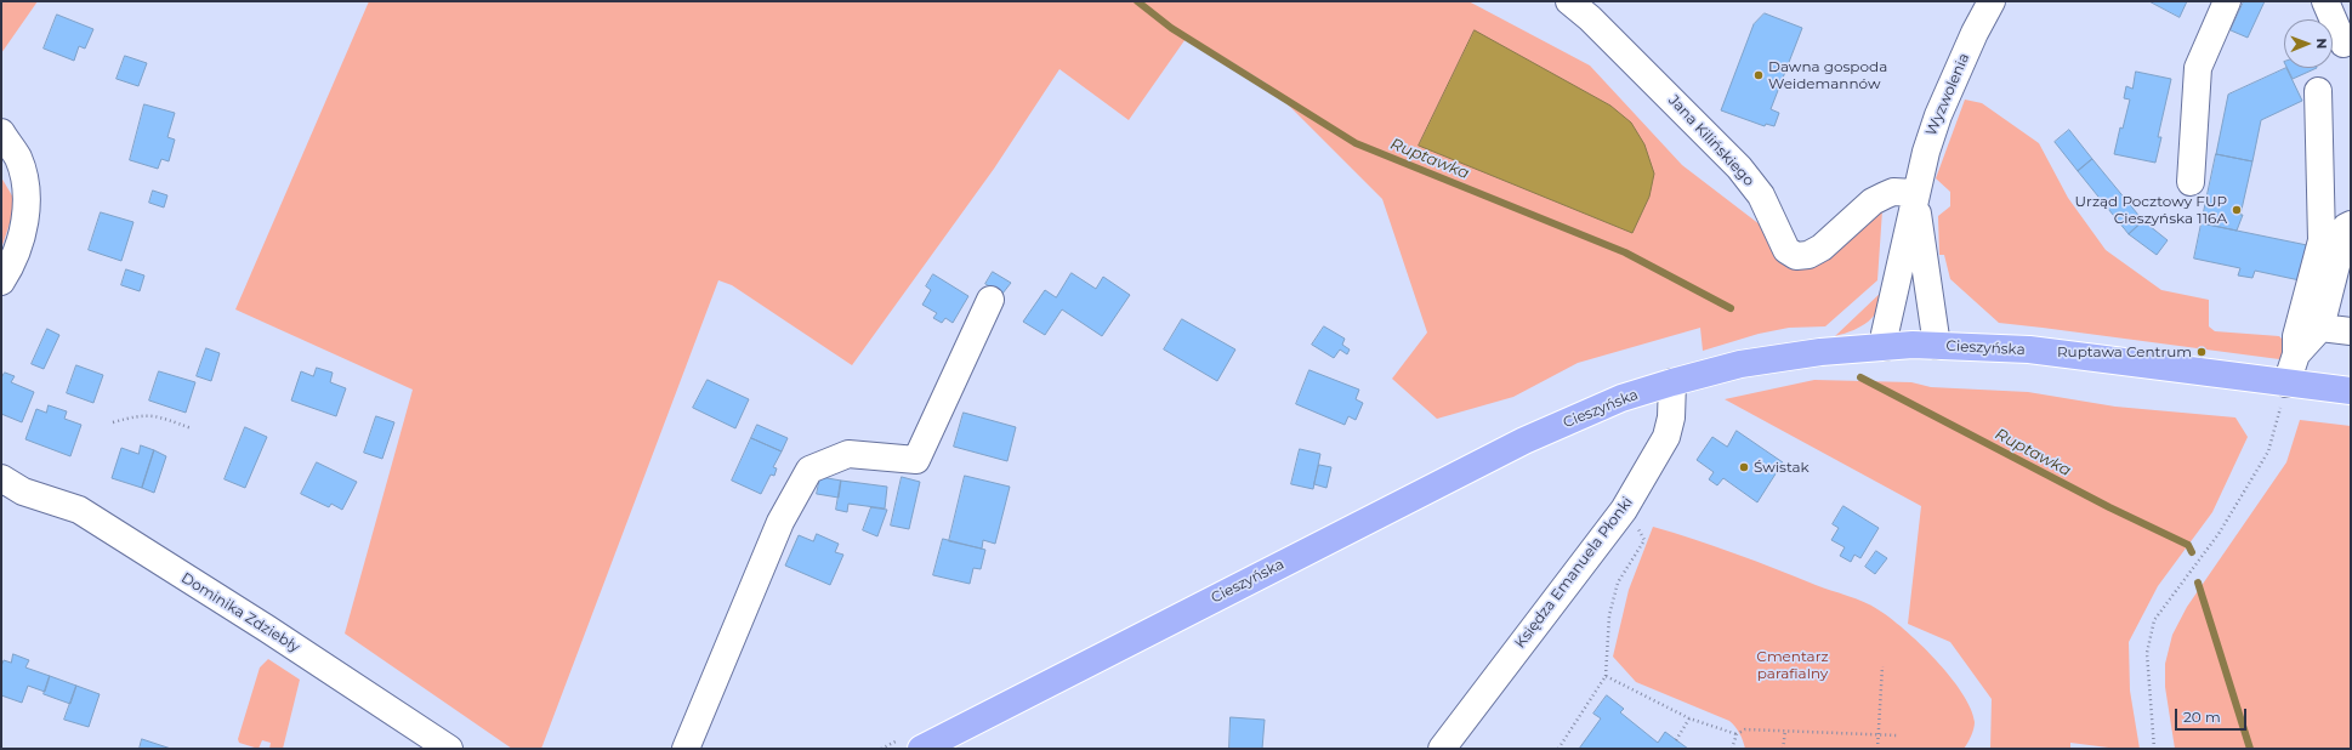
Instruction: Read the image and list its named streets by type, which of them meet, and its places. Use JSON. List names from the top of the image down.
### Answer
{
  "streets": {
    "main road": ["Cieszyńska"],
    "street": [
      "Wyzwolenia",
      "Jana Kilińskiego",
      "Księdza Emanuela Płonki",
      "Dominika Zdziebły"
    ]
  },
  "crossings": [
    ["Wyzwolenia", "Jana Kilińskiego"],
    ["Wyzwolenia", "Cieszyńska"],
    ["Cieszyńska", "Księdza Emanuela Płonki"]
  ],
  "water": ["Ruptawka"],
  "parks": ["Cmentarz parafialny"],
  "places": [
    "Dawna gospoda Weidemannów",
    "Urząd Pocztowy FUP Cieszyńska 116A",
    "Ruptawa Centrum",
    "Świstak"
  ],
  "scale_bar": "20 m",
  "north": "right"
}
